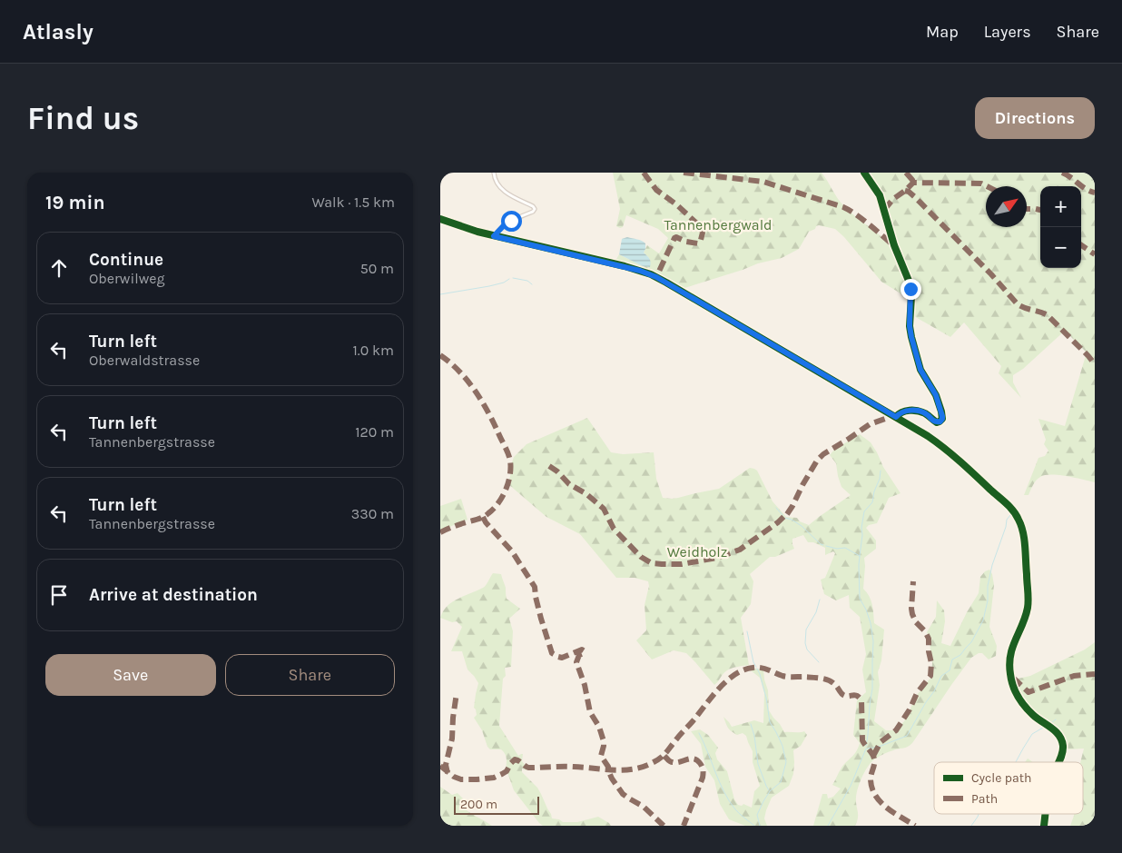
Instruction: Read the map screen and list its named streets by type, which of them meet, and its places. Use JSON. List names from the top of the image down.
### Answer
{
  "parks": ["Tannenbergwald", "Weidholz"],
  "legend": ["Cycle path", "Path"],
  "scale_bar": "200 m",
  "north": "top right",
  "page": {
    "header": "Atlasly",
    "nav": ["Map", "Layers", "Share"],
    "buttons": [
      "Directions",
      ["Save", "Share"]
    ],
    "title": "Find us",
    "heading": ["19 min", "Walk · 1.5 km"],
    "map_buttons": ["+", "−"],
    "list": [
      ["Continue", "Oberwilweg", "50 m"],
      ["Turn left", "Oberwaldstrasse", "1.0 km"],
      ["Turn left", "Tannenbergstrasse", "120 m"],
      ["Turn left", "Tannenbergstrasse", "330 m"],
      "Arrive at destination"
    ],
    "scale": "200 m"
  }
}
